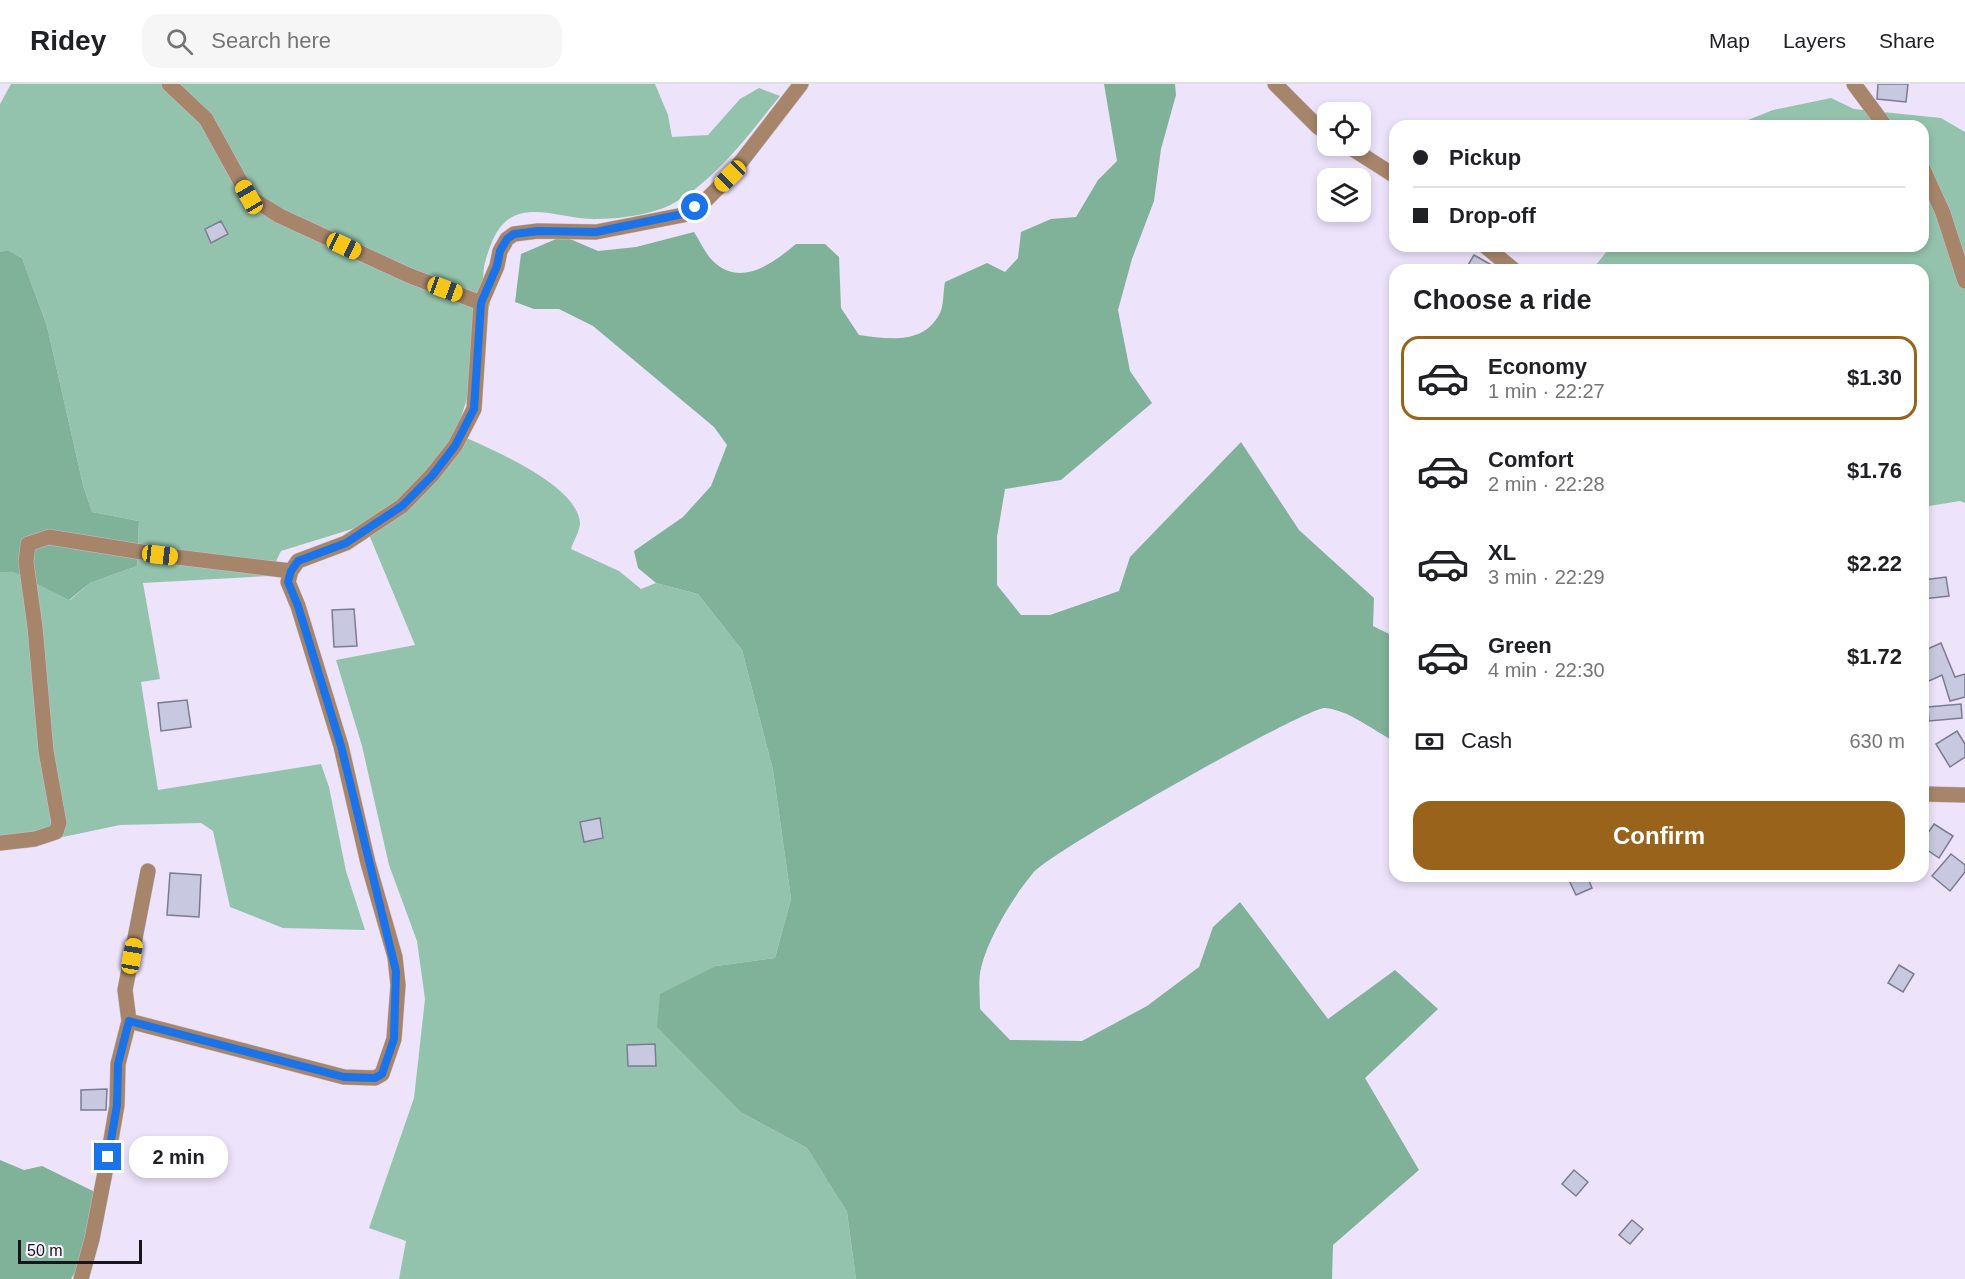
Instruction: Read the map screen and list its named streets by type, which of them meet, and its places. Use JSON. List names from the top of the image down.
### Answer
{
  "scale_bar": "50 m",
  "page": {
    "header": "Ridey",
    "search": "Search here",
    "nav": ["Map", "Layers", "Share"],
    "banner": ["Pickup", "Drop-off"],
    "heading": "Choose a ride",
    "list": [
      {
        "name": "Economy",
        "note": "1 min · 22:27",
        "value": "$1.30"
      },
      {
        "name": "Comfort",
        "note": "2 min · 22:28",
        "value": "$1.76"
      },
      {
        "name": "XL",
        "note": "3 min · 22:29",
        "value": "$2.22"
      },
      {
        "name": "Green",
        "note": "4 min · 22:30",
        "value": "$1.72"
      }
    ],
    "pay": ["Cash", "630 m"],
    "buttons": "Confirm",
    "bubble": "2 min",
    "scale": "50 m"
  }
}
